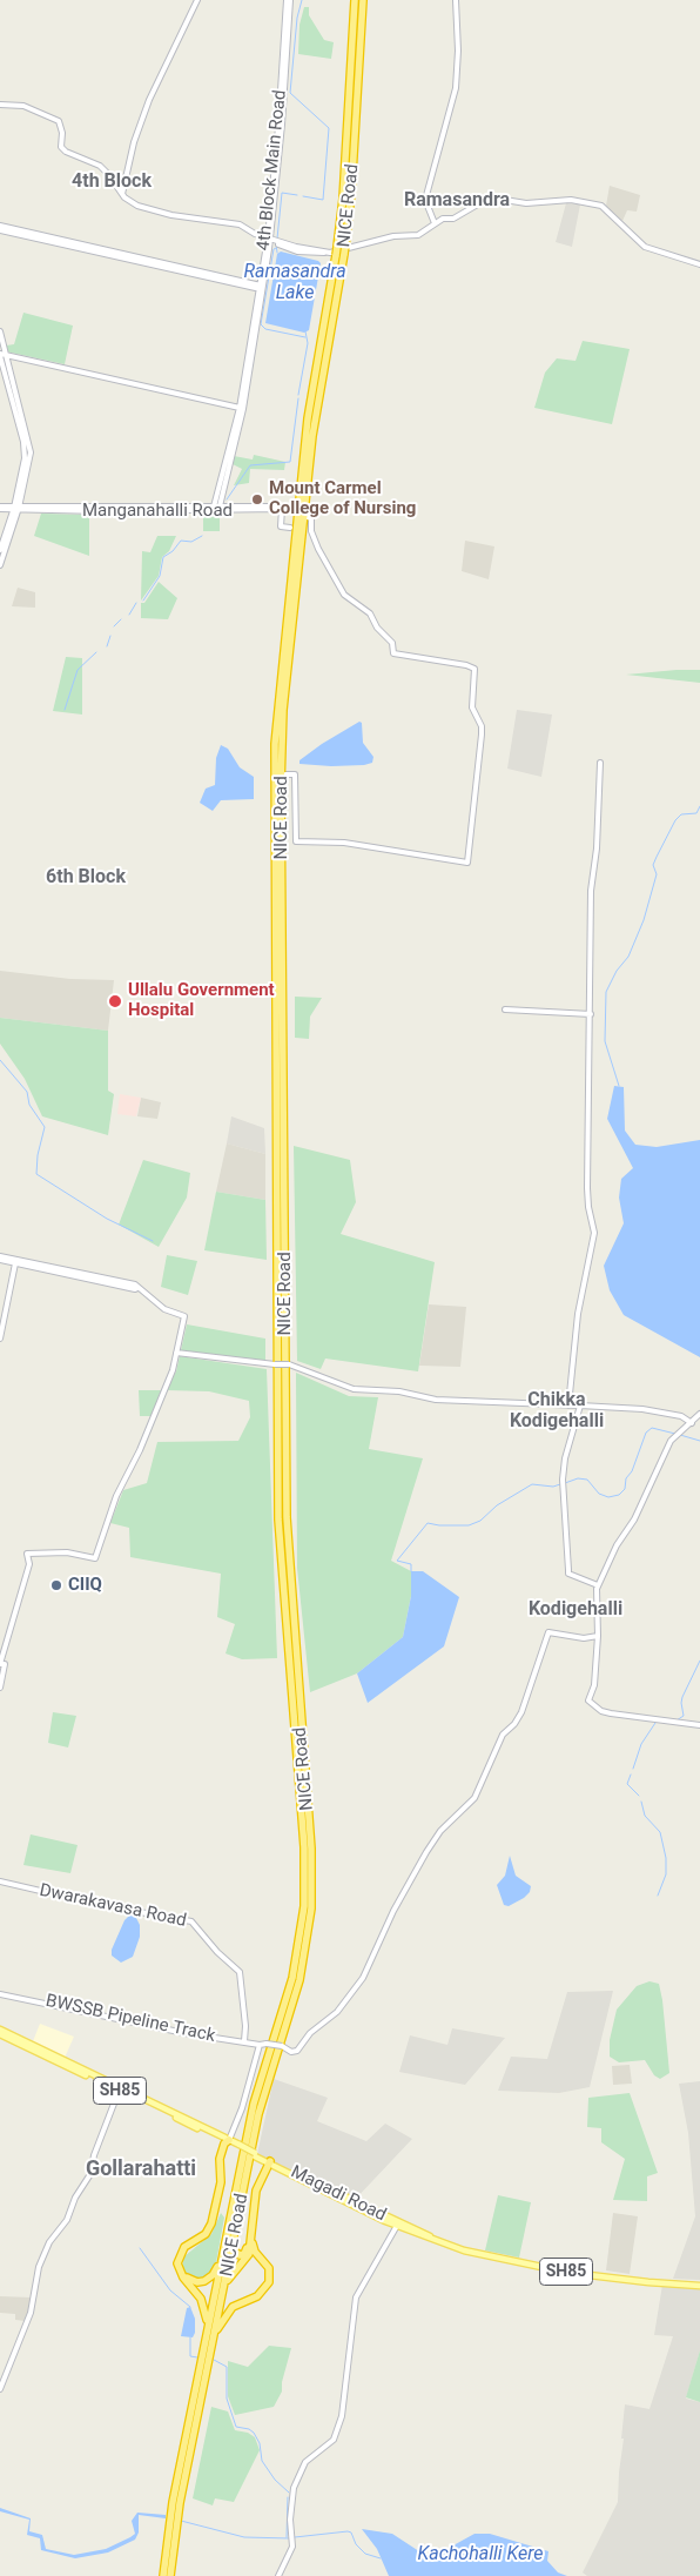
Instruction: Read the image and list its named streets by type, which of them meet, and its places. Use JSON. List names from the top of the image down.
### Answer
{
  "streets": {
    "highway": ["NICE Road"],
    "main road": ["SH85", "Magadi Road"],
    "street": [
      "4th Block Main Road",
      "Manganahalli Road",
      "Dwarakavasa Road",
      "BWSSB Pipeline Track"
    ]
  },
  "crossings": [
    ["4th Block Main Road", "Manganahalli Road"],
    ["Dwarakavasa Road", "BWSSB Pipeline Track"]
  ],
  "districts": [
    "4th Block",
    "Ramasandra",
    "6th Block",
    "Chikka Kodigehalli",
    "Kodigehalli",
    "Gollarahatti"
  ],
  "water": ["Ramasandra Lake", "Kachohalli Kere"],
  "places": ["Mount Carmel College of Nursing", "Ullalu Government Hospital", "CIIQ"]
}
